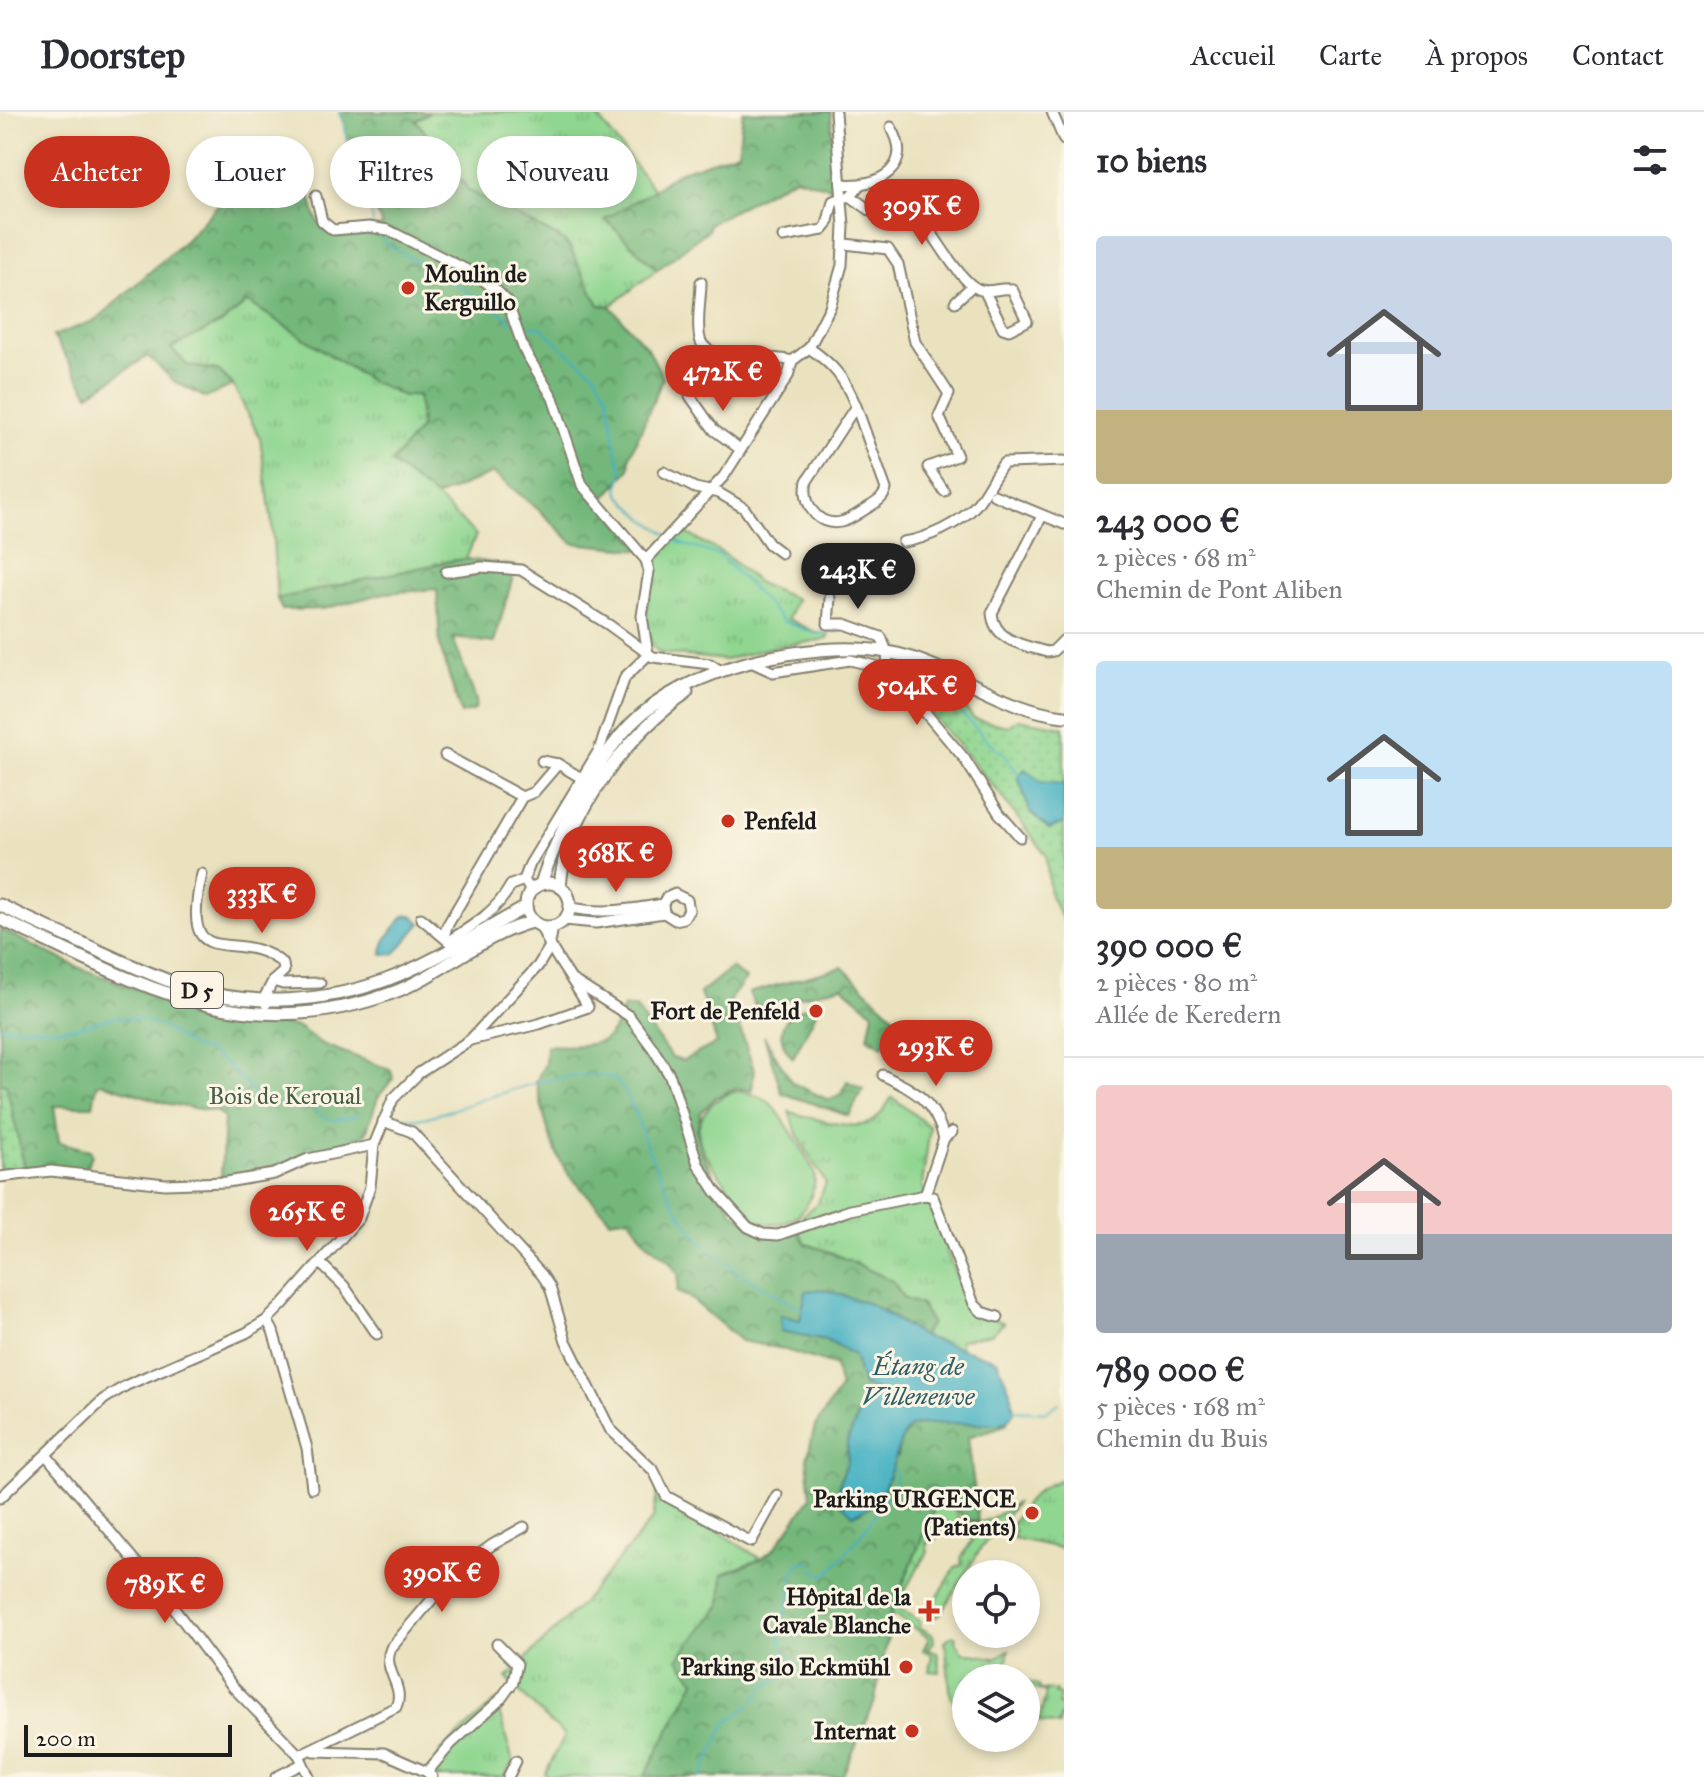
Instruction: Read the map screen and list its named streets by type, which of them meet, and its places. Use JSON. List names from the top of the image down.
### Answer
{
  "streets": {
    "main road": ["D 5"]
  },
  "water": ["Étang de Villeneuve"],
  "parks": ["Bois de Keroual"],
  "places": {
    "other": [
      "Moulin de Kerguillo",
      "Penfeld",
      "Fort de Penfeld",
      "Parking URGENCE (Patients)",
      "Parking silo Eckmühl",
      "Internat"
    ],
    "health": ["Hôpital de la Cavale Blanche"]
  },
  "scale_bar": "200 m",
  "page": {
    "header": "Doorstep",
    "nav": [
      "Accueil",
      "Carte",
      "À propos",
      "Contact"
    ],
    "heading": "10 biens",
    "chip": [
      "Acheter",
      "Louer",
      "Filtres",
      "Nouveau"
    ],
    "price": [
      "309K €",
      "472K €",
      "243K €",
      "504K €",
      "368K €",
      "333K €",
      "293K €",
      "265K €",
      "390K €",
      "789K €"
    ],
    "list": [
      {
        "name": "243 000 €",
        "note": "2 pièces · 68 m² · Chemin de Pont Aliben"
      },
      {
        "name": "390 000 €",
        "note": "2 pièces · 80 m² · Allée de Keredern"
      },
      {
        "name": "789 000 €",
        "note": "5 pièces · 168 m² · Chemin du Buis"
      }
    ],
    "scale": "200 m"
  }
}
